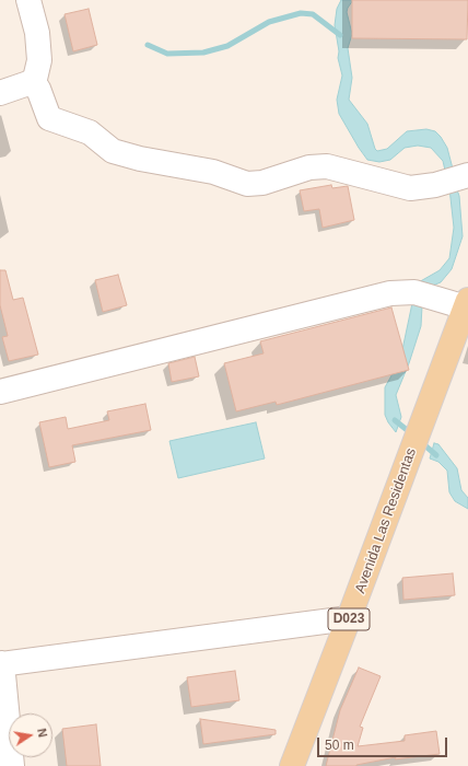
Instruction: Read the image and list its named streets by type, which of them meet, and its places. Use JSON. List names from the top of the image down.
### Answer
{
  "streets": {
    "main road": ["Avenida Las Residentas", "D023"]
  },
  "scale_bar": "50 m",
  "north": "right"
}
